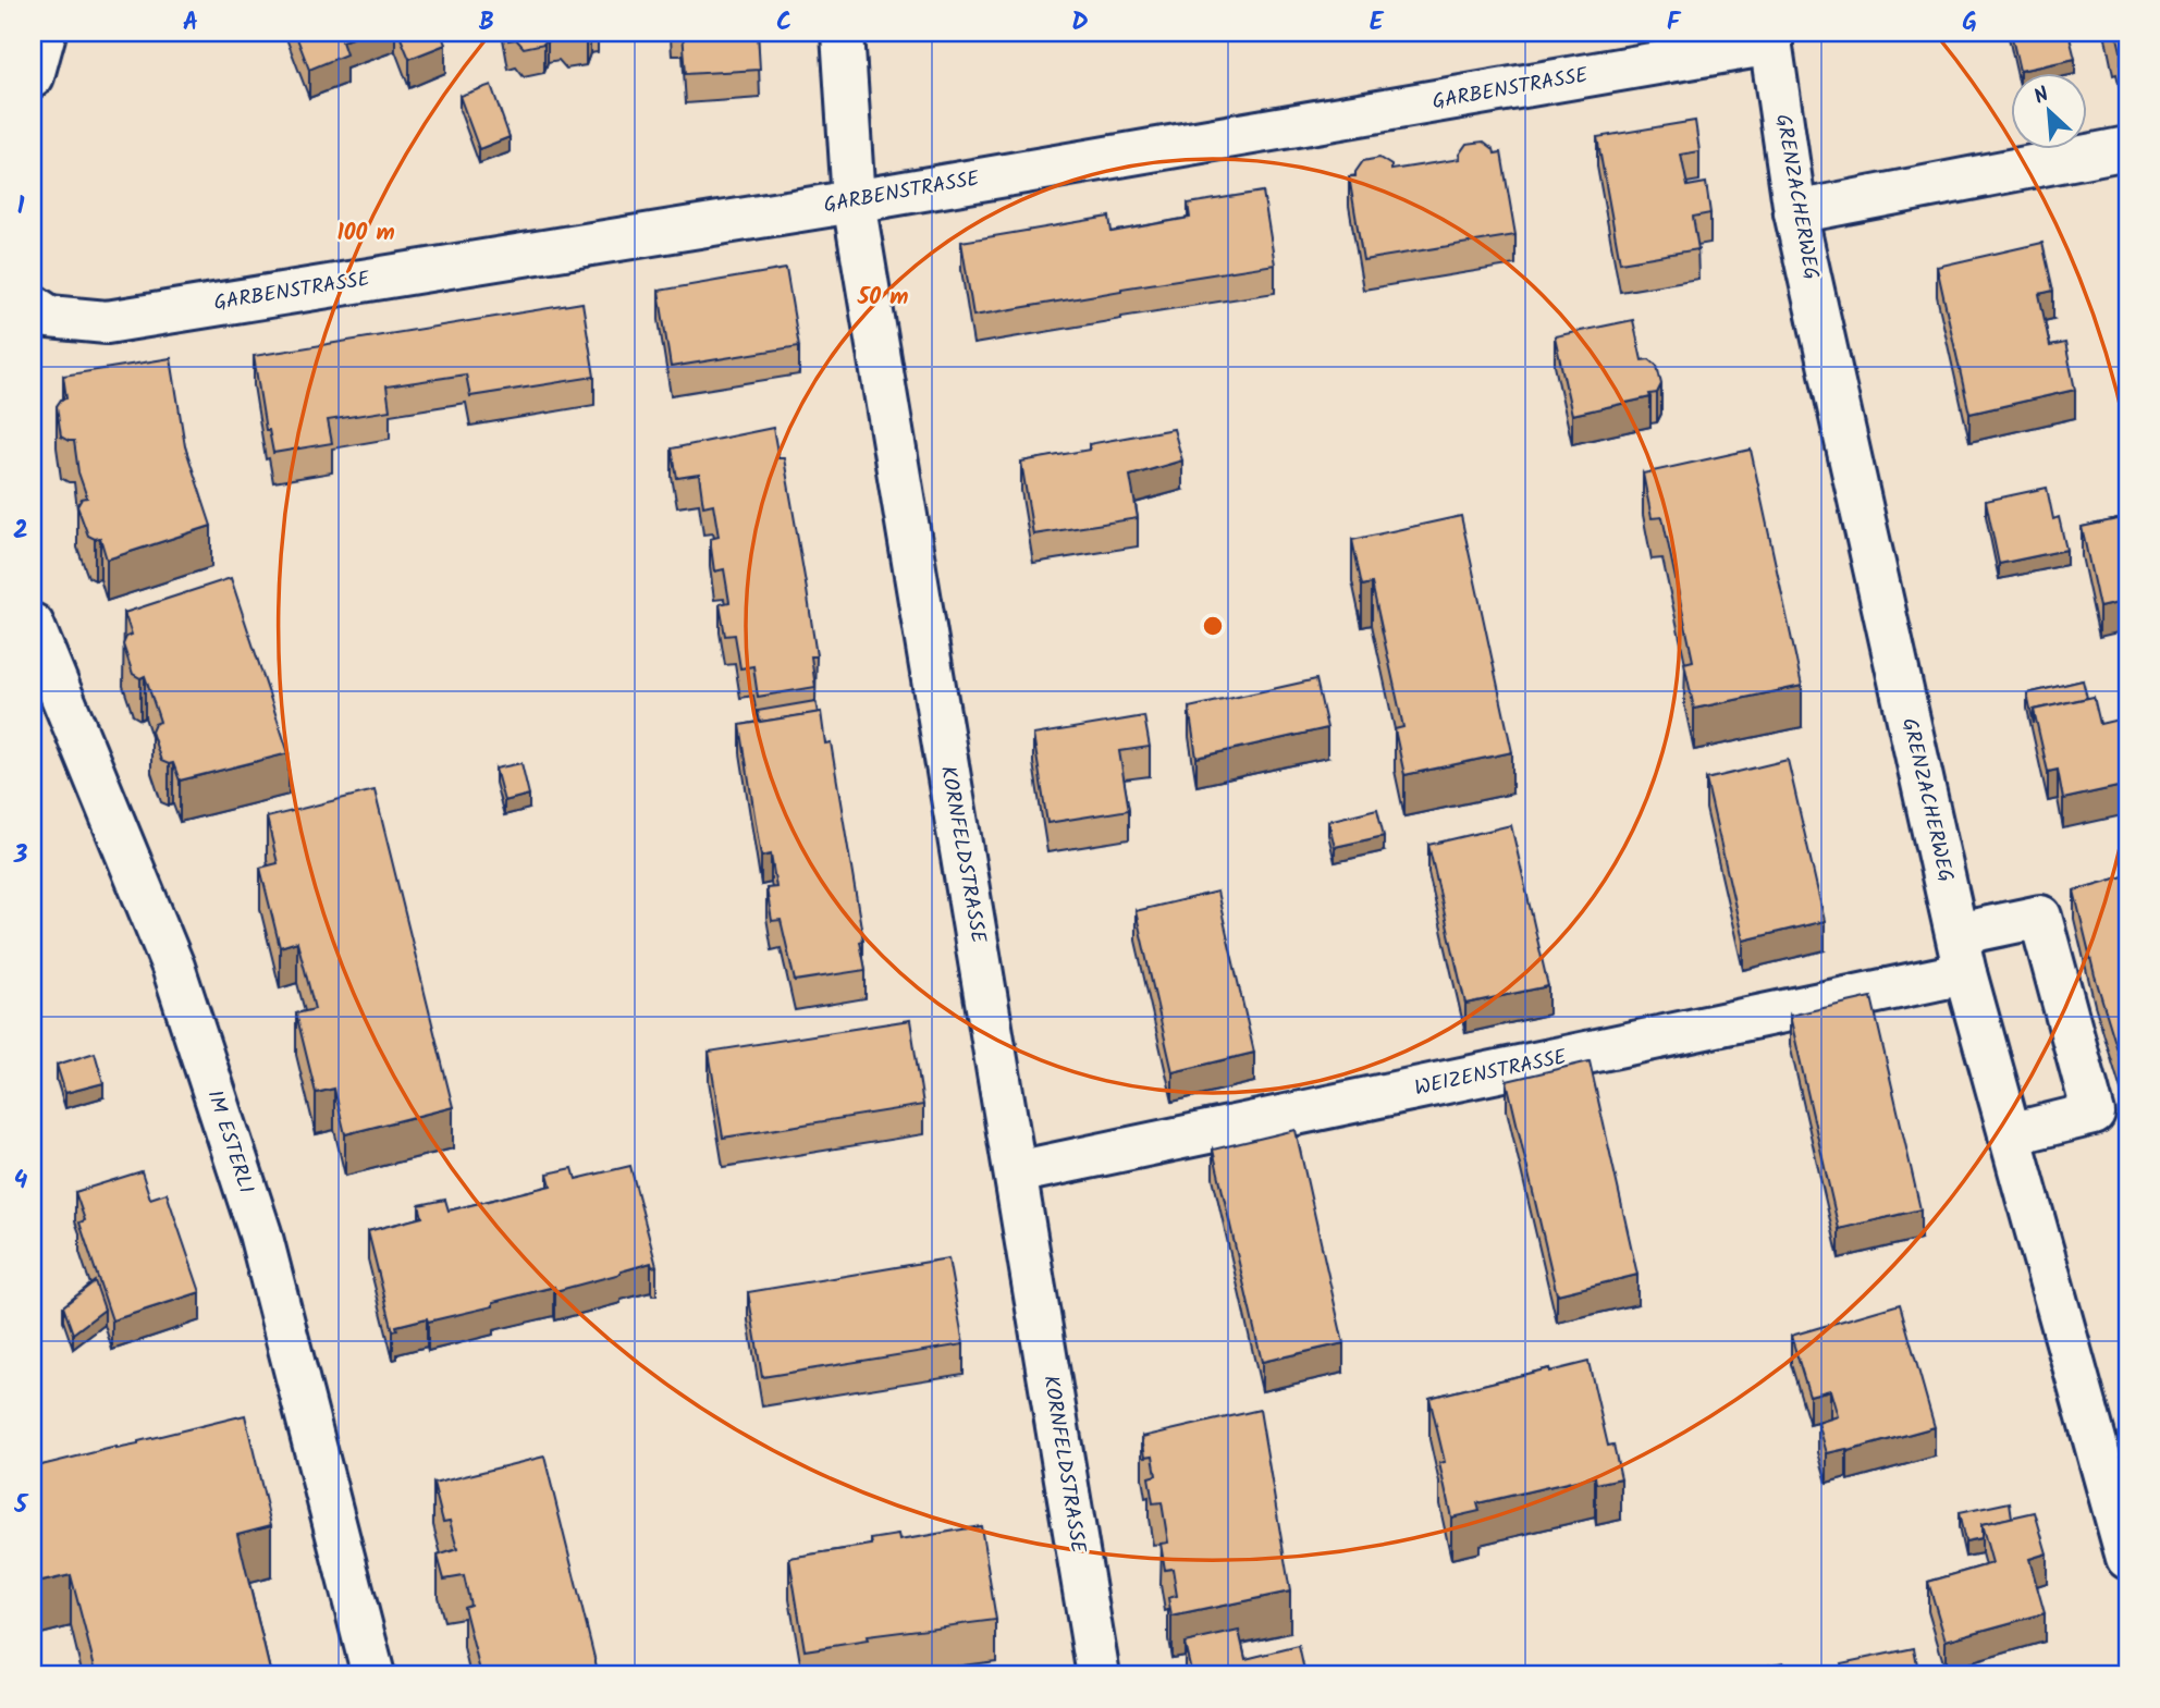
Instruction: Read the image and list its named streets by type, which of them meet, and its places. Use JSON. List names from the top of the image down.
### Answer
{
  "streets": {
    "street": [
      "GARBENSTRASSE",
      "GRENZACHERWEG",
      "KORNFELDSTRASSE",
      "WEIZENSTRASSE",
      "IM ESTERLI"
    ]
  },
  "crossings": [
    ["GARBENSTRASSE", "GRENZACHERWEG"],
    ["GARBENSTRASSE", "KORNFELDSTRASSE"],
    ["GRENZACHERWEG", "WEIZENSTRASSE"],
    ["KORNFELDSTRASSE", "WEIZENSTRASSE"]
  ],
  "north": "top left",
  "grid": {
    "columns": [
      "A",
      "B",
      "C",
      "D",
      "E",
      "F",
      "G"
    ],
    "rows": [
      "1",
      "2",
      "3",
      "4",
      "5"
    ]
  },
  "rings": ["100 m", "50 m"]
}
